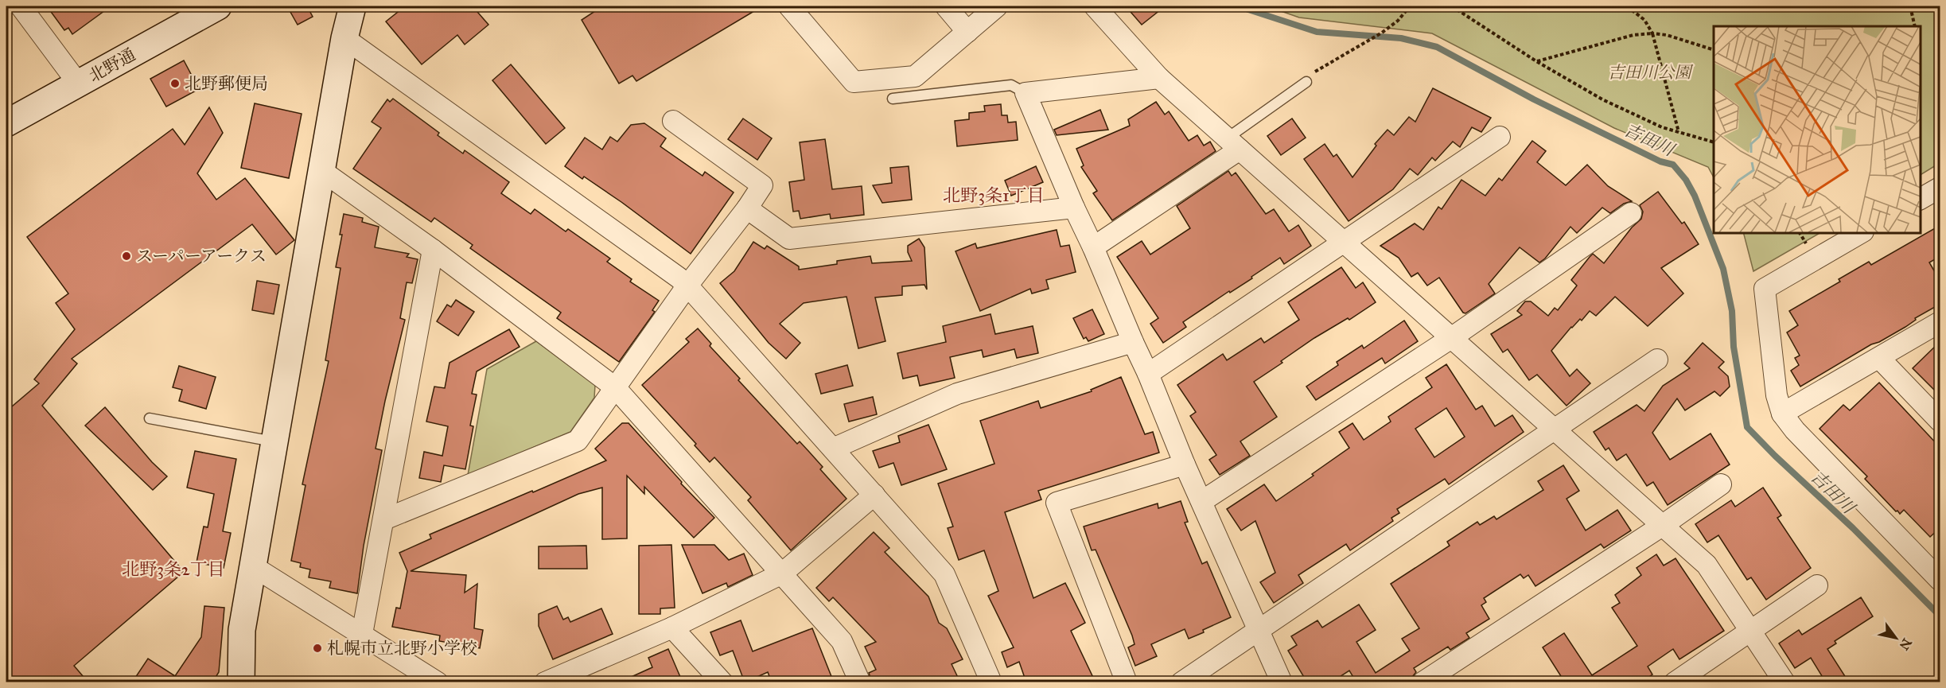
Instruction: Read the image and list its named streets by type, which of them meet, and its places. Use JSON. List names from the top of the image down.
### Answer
{
  "streets": {
    "street": ["北野通"]
  },
  "districts": ["北野3条1丁目", "北野3条2丁目"],
  "water": ["吉田川"],
  "parks": ["吉田川公園"],
  "places": ["北野郵便局", "スーパーアークス", "札幌市立北野小学校"],
  "north": "bottom right"
}
